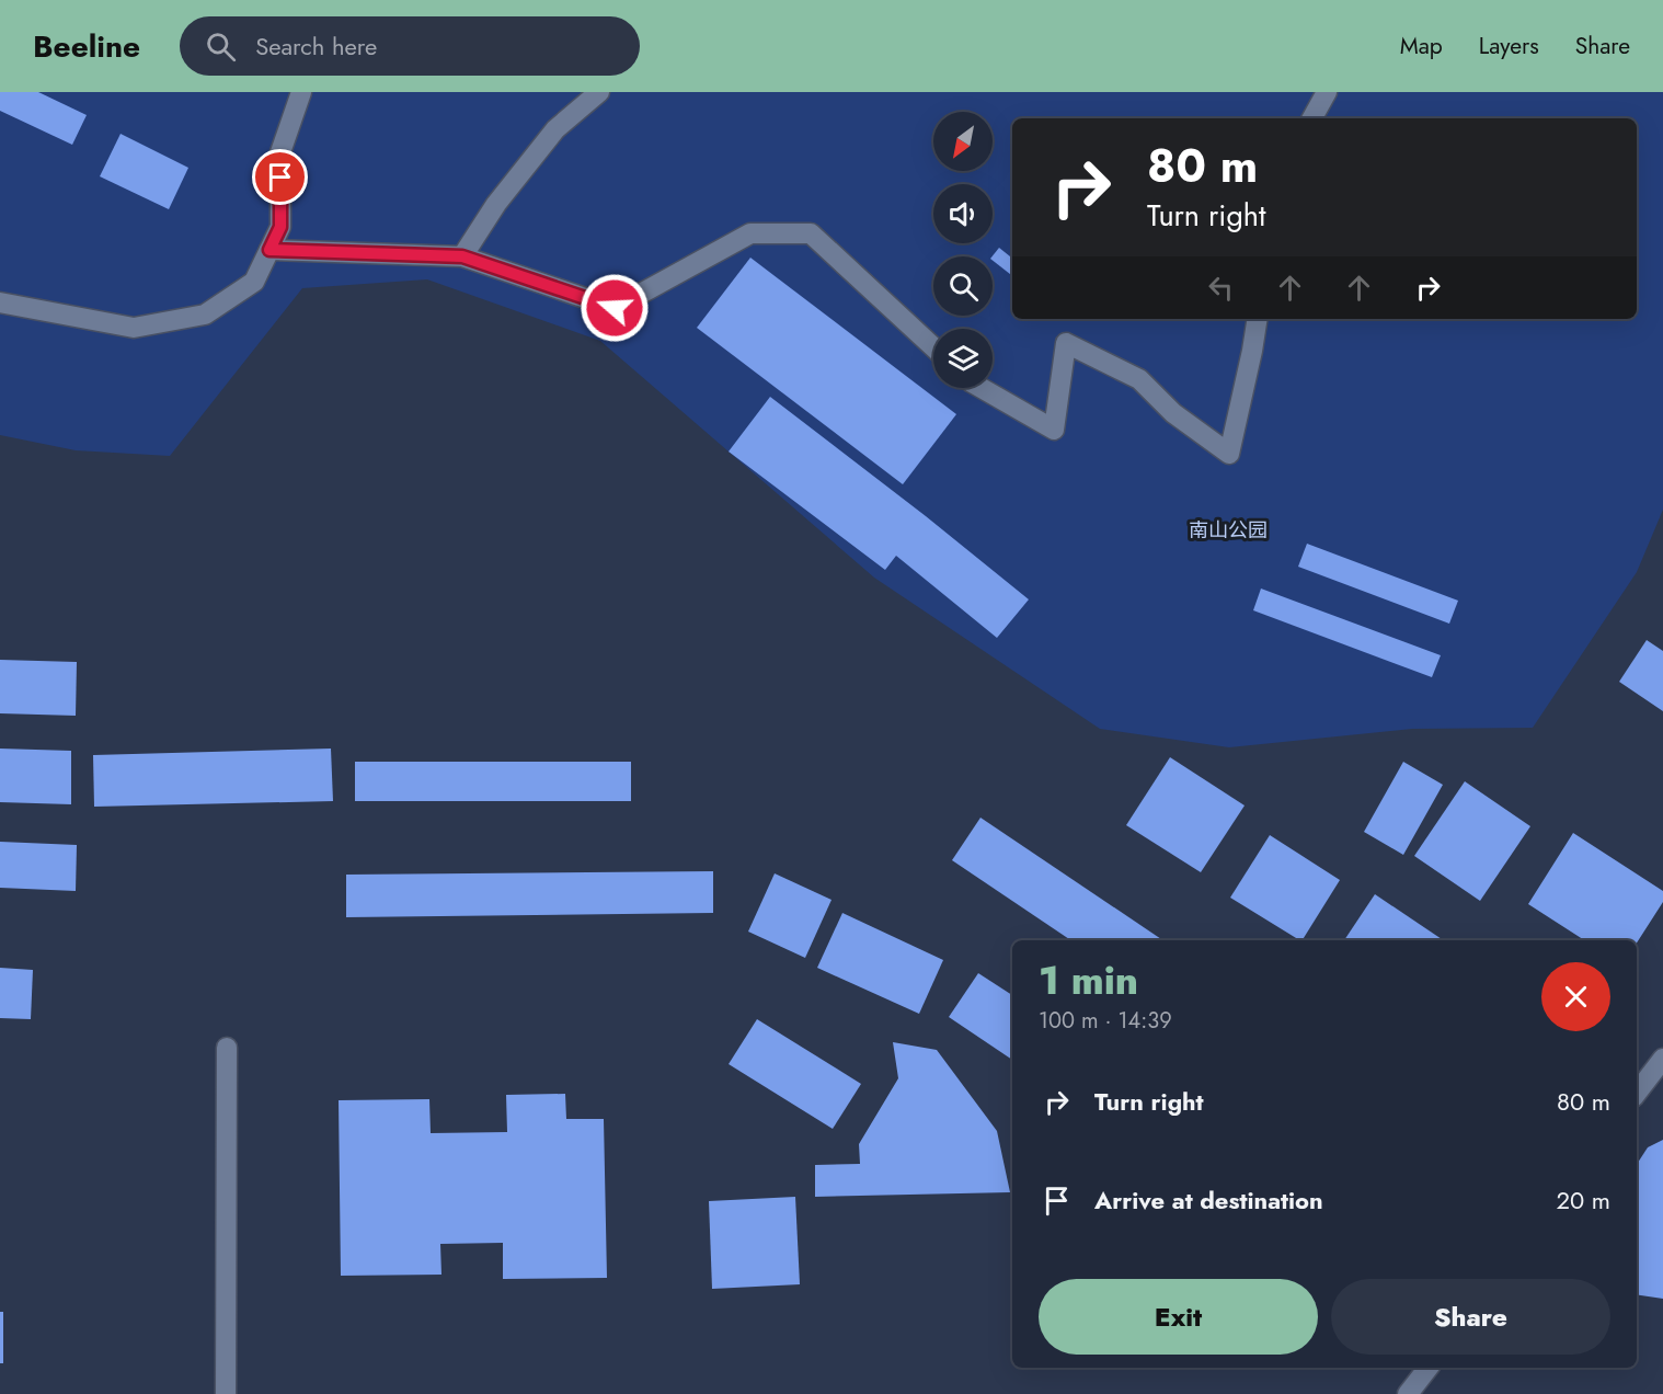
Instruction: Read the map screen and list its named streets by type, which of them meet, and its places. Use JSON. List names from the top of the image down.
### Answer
{
  "parks": ["南山公园"],
  "north": "bottom left",
  "page": {
    "header": "Beeline",
    "search": "Search here",
    "nav": ["Map", "Layers", "Share"],
    "turn": ["80 m", "Turn right"],
    "heading": ["1 min", "100 m · 14:39"],
    "list": [
      {
        "name": "Turn right",
        "value": "80 m"
      },
      {
        "name": "Arrive at destination",
        "value": "20 m"
      }
    ],
    "buttons": ["Exit", "Share"]
  }
}
